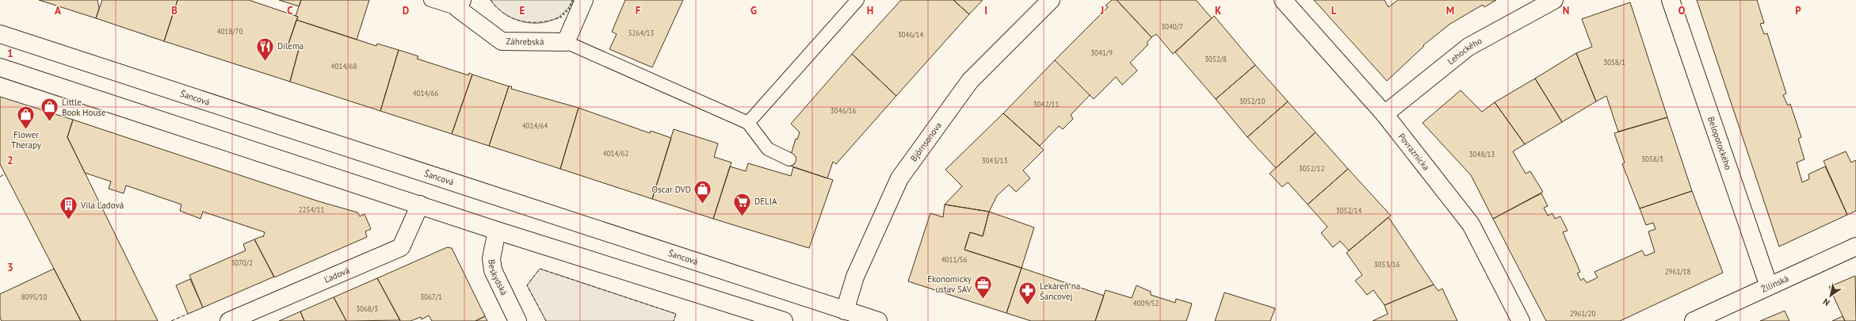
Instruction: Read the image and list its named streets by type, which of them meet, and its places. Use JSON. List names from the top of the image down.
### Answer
{
  "streets": {
    "street": [
      "Záhrebská",
      "Lehockého",
      "Šancová",
      "Björnsonova",
      "Belopotockého",
      "Povraznícka",
      "Ľadová",
      "Beskydská",
      "Žilinská"
    ]
  },
  "crossings": [
    ["Lehockého", "Povraznícka"],
    ["Šancová", "Björnsonova"],
    ["Belopotockého", "Žilinská"]
  ],
  "places": {
    "restaurant": ["Dilema"],
    "shop": ["Little Book House", "Flower Therapy", "Oscar DVD"],
    "supermarket": ["DELIA"],
    "building": ["Vila Ľadová"],
    "office": ["Ekonomický ústav SAV"],
    "pharmacy": ["Lekáreň na Šancovej"]
  },
  "house_numbers": [
    "3040/7",
    "4018/70",
    "5264/13",
    "3046/14",
    "3041/9",
    "3052/8",
    "3058/1",
    "4014/68",
    "4014/66",
    "3052/10",
    "3042/11",
    "3046/16",
    "4014/64",
    "4014/62",
    "3048/13",
    "3058/3",
    "3043/13",
    "3052/12",
    "2254/11",
    "3052/14",
    "4011/56",
    "3070/2",
    "3053/16",
    "2961/18",
    "8095/10",
    "3067/1",
    "4009/52",
    "3068/3",
    "2961/20"
  ],
  "north": "bottom left",
  "grid": {
    "columns": [
      "A",
      "B",
      "C",
      "D",
      "E",
      "F",
      "G",
      "H",
      "I",
      "J",
      "K",
      "L",
      "M",
      "N",
      "O",
      "P"
    ],
    "rows": ["1", "2", "3"]
  }
}
